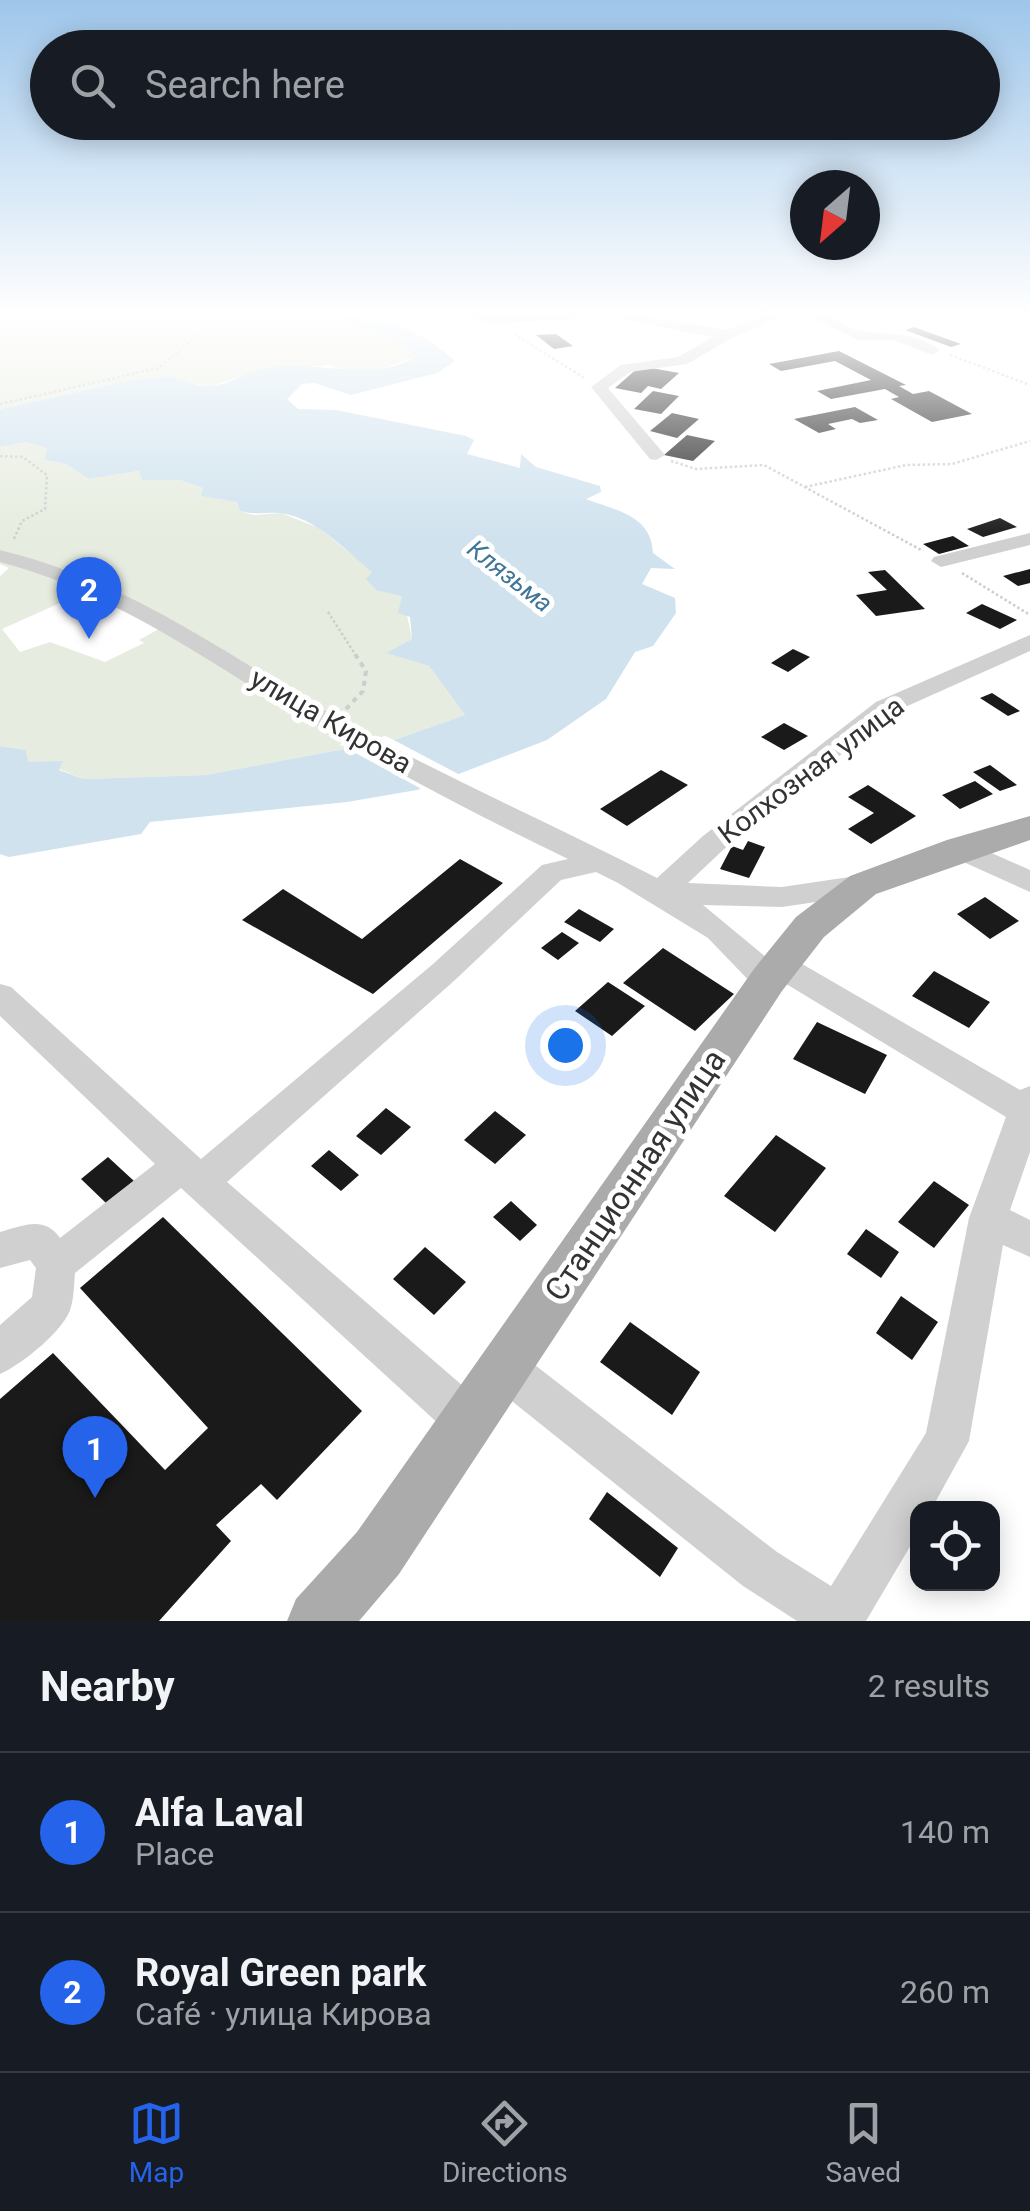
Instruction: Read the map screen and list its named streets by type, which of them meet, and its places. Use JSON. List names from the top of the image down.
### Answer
{
  "streets": {
    "main road": ["Станционная улица"],
    "street": ["улица Кирова", "Колхозная улица"]
  },
  "crossings": [
    ["улица Кирова", "Колхозная улица"],
    ["улица Кирова", "Станционная улица"]
  ],
  "water": ["Клязьма"],
  "north": "bottom left",
  "page": {
    "search": "Search here",
    "pins": ["2", "1"],
    "heading": ["Nearby", "2 results"],
    "list": [
      {
        "mark": "1",
        "name": "Alfa Laval",
        "note": "Place",
        "value": "140 m"
      },
      {
        "mark": "2",
        "name": "Royal Green park",
        "note": "Café · улица Кирова",
        "value": "260 m"
      }
    ],
    "nav": ["Map", "Directions", "Saved"]
  }
}
